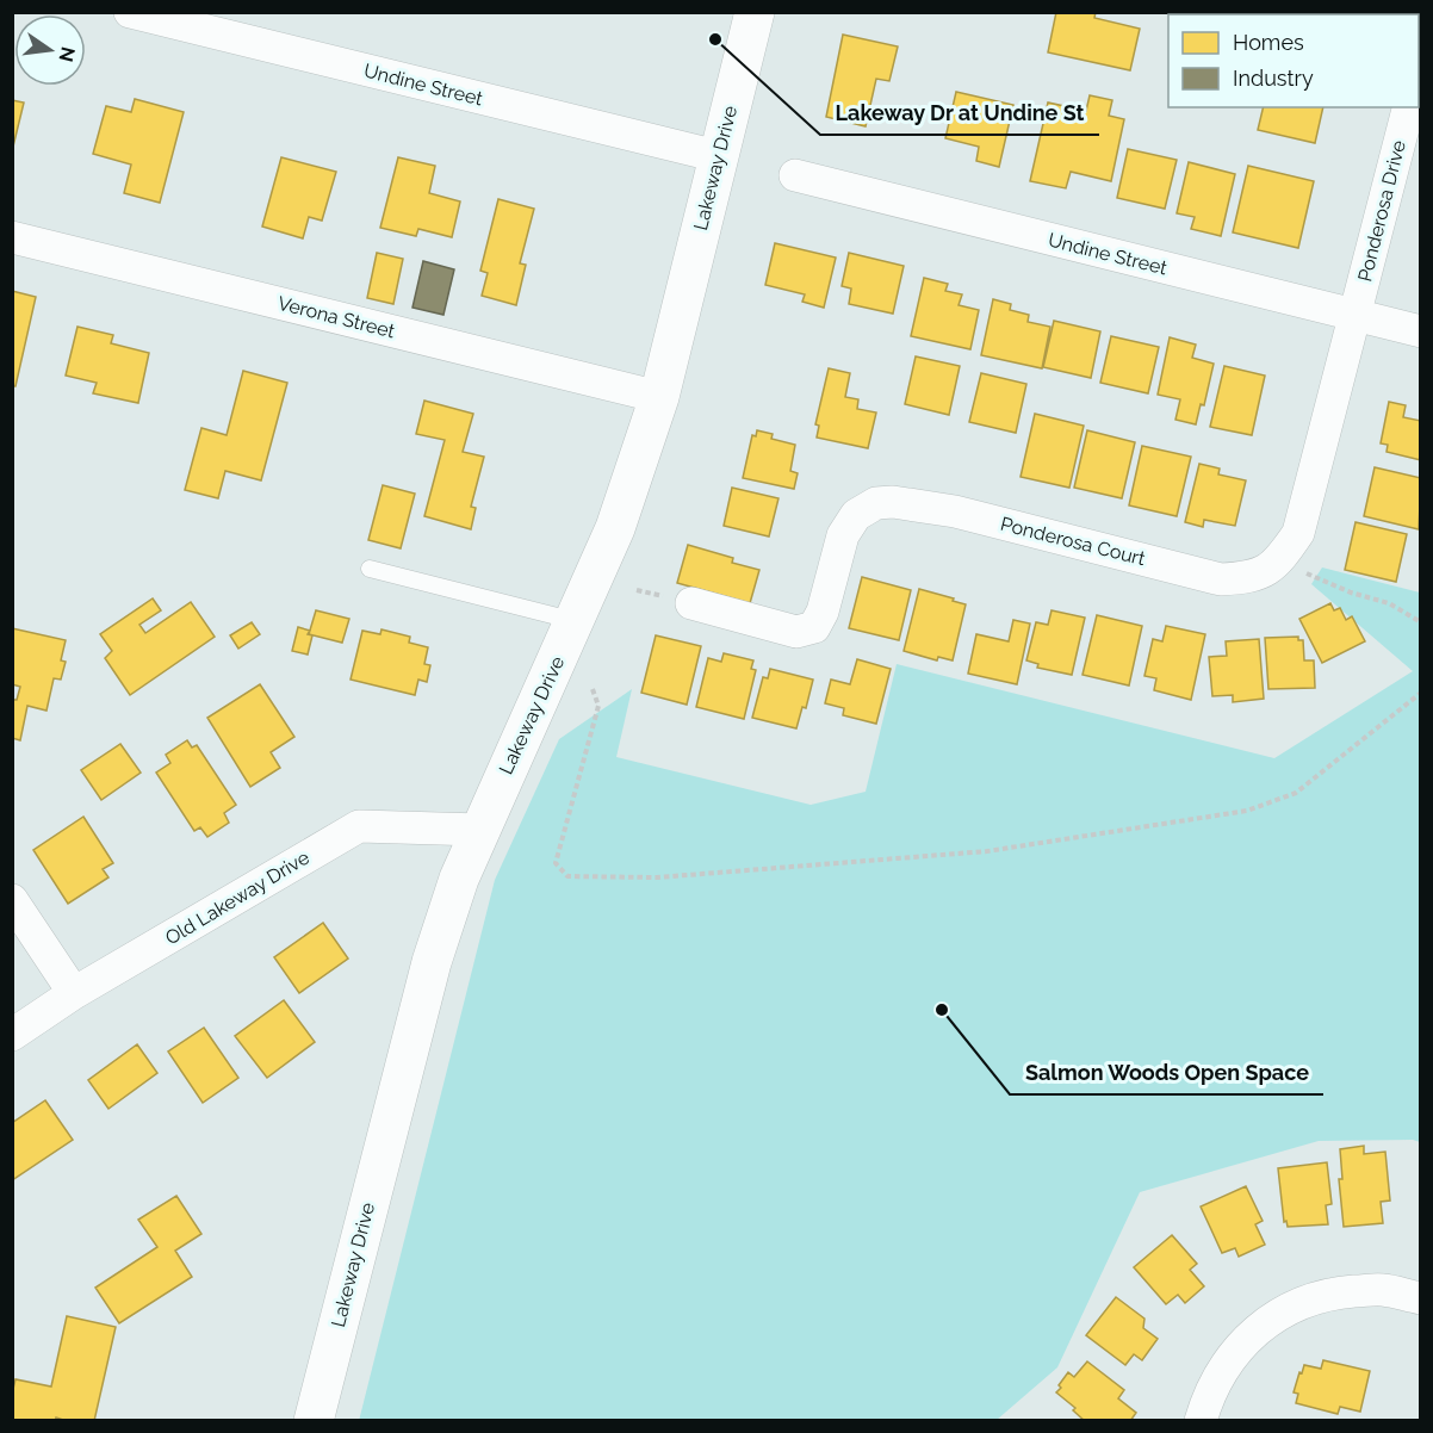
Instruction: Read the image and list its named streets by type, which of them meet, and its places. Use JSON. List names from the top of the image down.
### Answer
{
  "streets": {
    "main road": ["Lakeway Drive"],
    "street": [
      "Undine Street",
      "Ponderosa Drive",
      "Verona Street",
      "Ponderosa Court",
      "Old Lakeway Drive"
    ]
  },
  "crossings": [
    ["Undine Street", "Lakeway Drive"],
    ["Undine Street", "Ponderosa Drive"],
    ["Undine Street", "Ponderosa Court"],
    ["Lakeway Drive", "Verona Street"],
    ["Lakeway Drive", "Old Lakeway Drive"],
    ["Ponderosa Drive", "Ponderosa Court"]
  ],
  "places": ["Lakeway Dr at Undine St", "Salmon Woods Open Space"],
  "legend": ["Homes", "Industry"],
  "north": "right"
}
